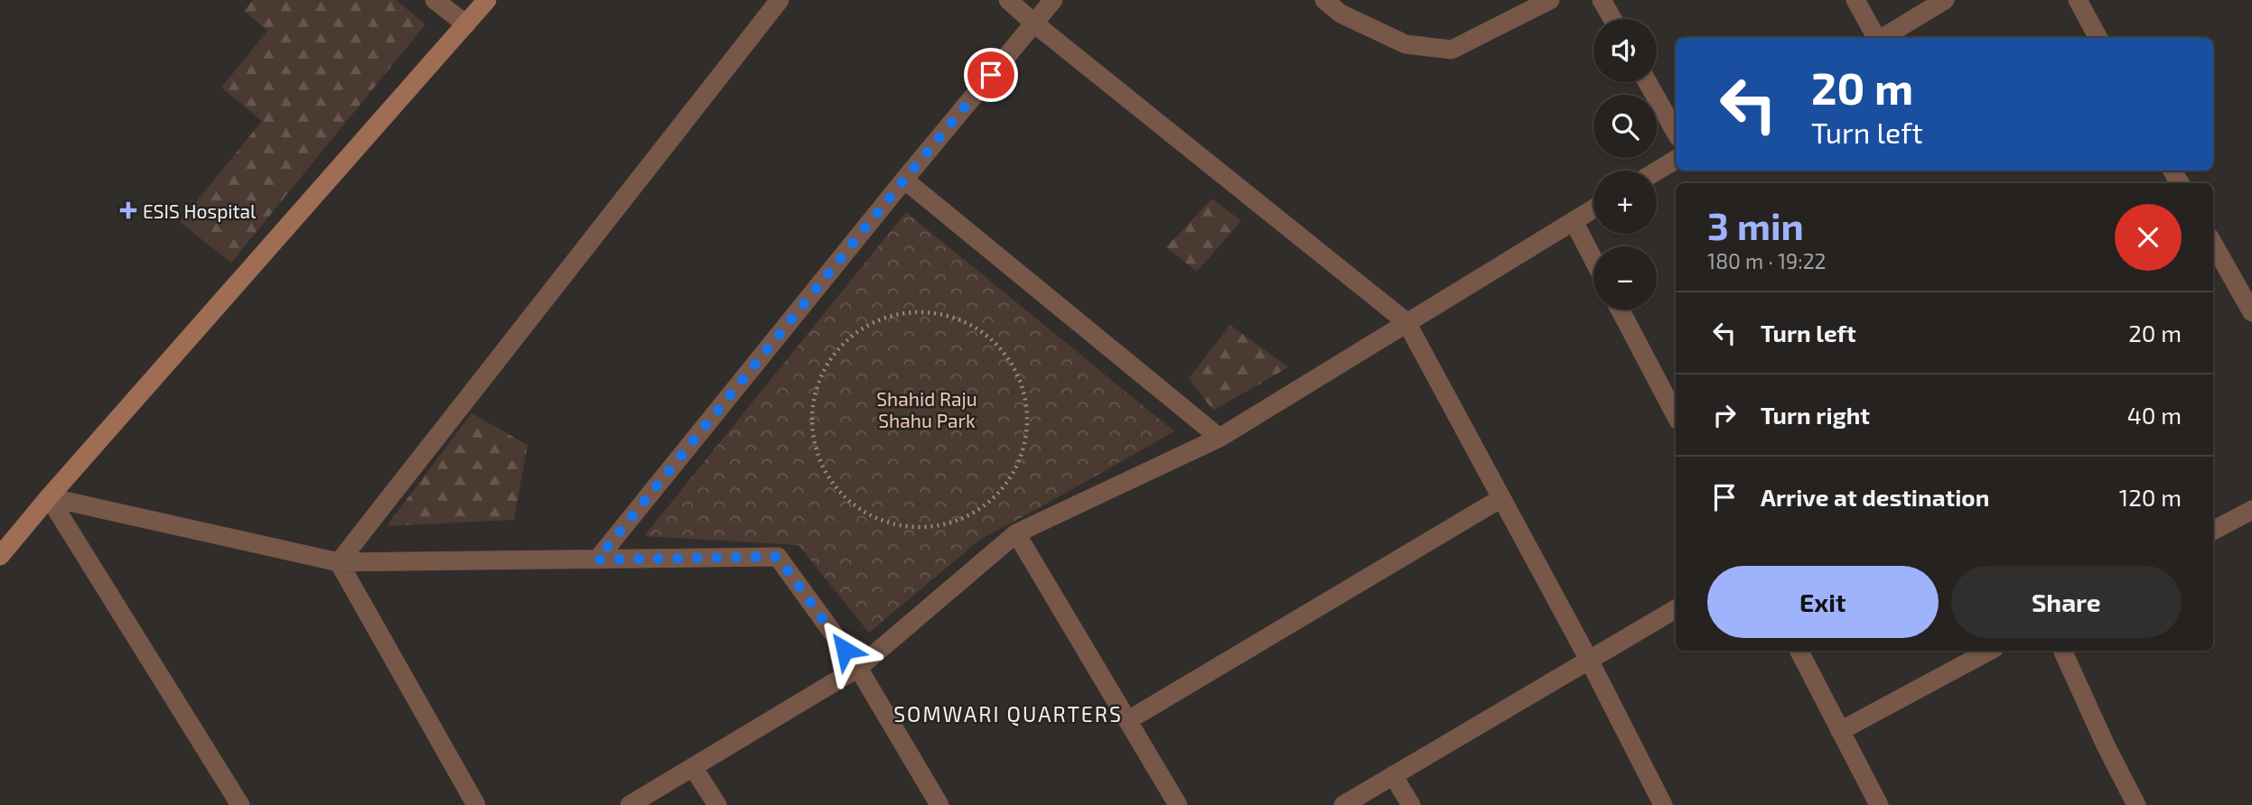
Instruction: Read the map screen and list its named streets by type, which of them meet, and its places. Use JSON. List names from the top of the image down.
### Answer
{
  "districts": ["SOMWARI QUARTERS"],
  "parks": ["Shahid Raju Shahu Park"],
  "places": {
    "health": ["ESIS Hospital"]
  },
  "page": {
    "map_buttons": ["+", "−"],
    "turn": ["20 m", "Turn left"],
    "heading": ["3 min", "180 m · 19:22"],
    "list": [
      {
        "name": "Turn left",
        "value": "20 m"
      },
      {
        "name": "Turn right",
        "value": "40 m"
      },
      {
        "name": "Arrive at destination",
        "value": "120 m"
      }
    ],
    "buttons": ["Exit", "Share"]
  }
}
